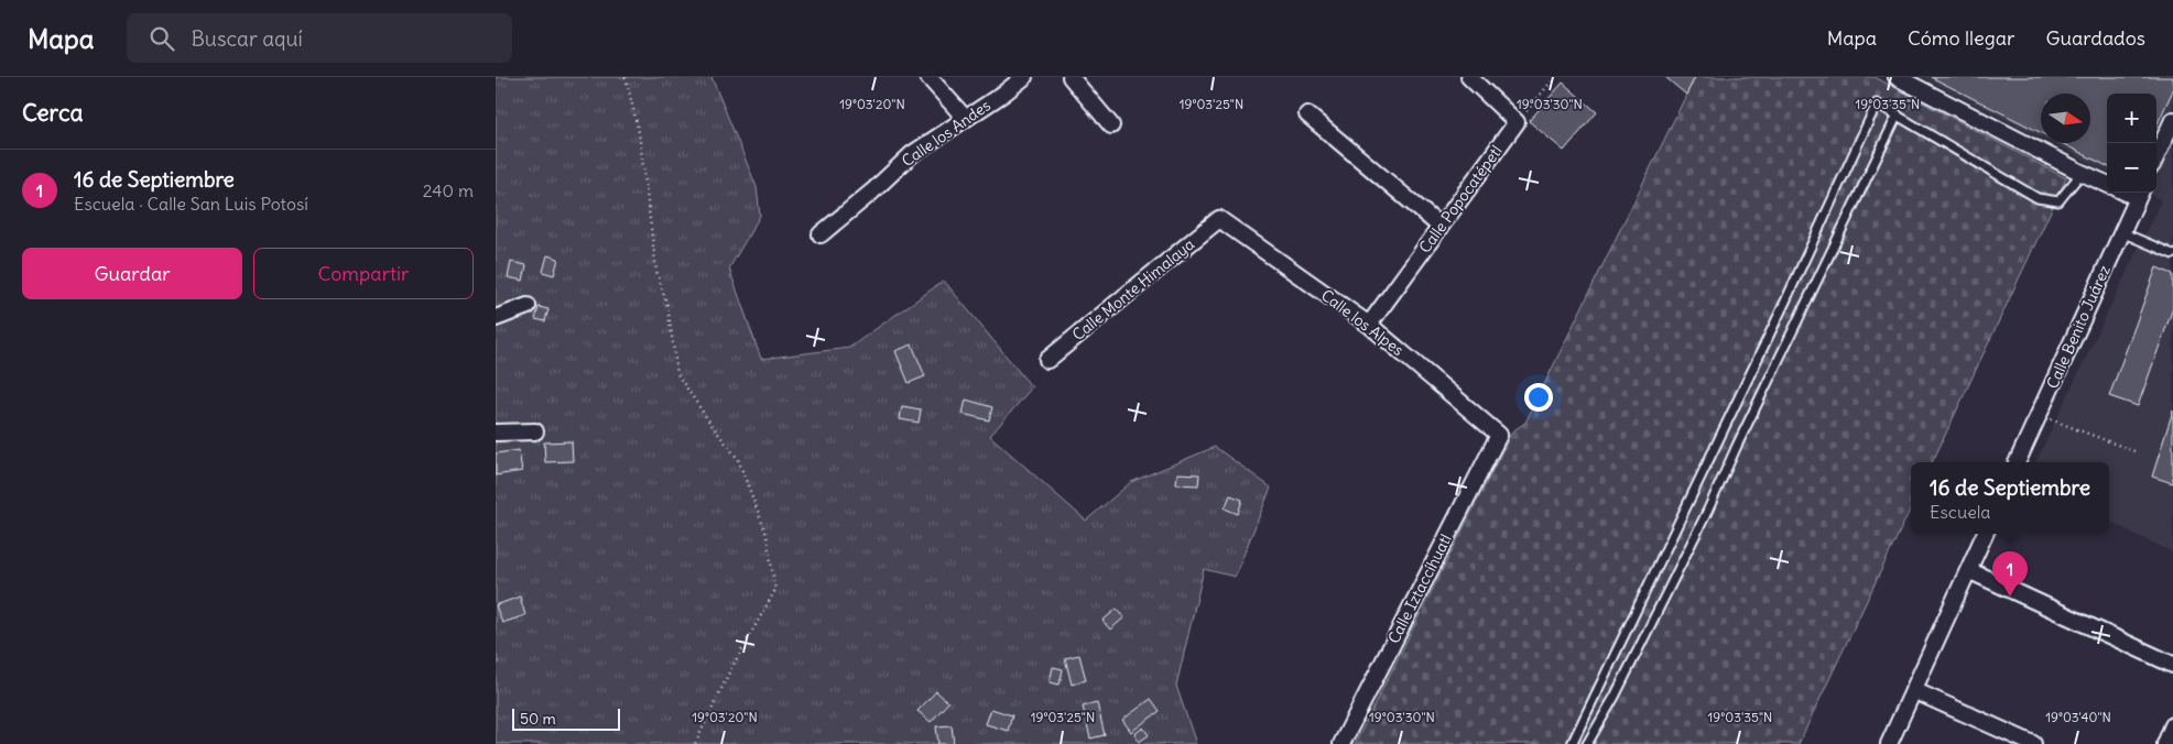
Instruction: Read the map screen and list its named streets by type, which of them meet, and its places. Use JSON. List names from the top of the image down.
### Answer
{
  "streets": {
    "street": [
      "Calle los Andes",
      "Calle Popocatépetl",
      "Calle Monte Himalaya",
      "Calle los Alpes",
      "Calle Benito Juárez",
      "Calle Iztaccíhuatl"
    ]
  },
  "crossings": [
    ["Calle Popocatépetl", "Calle los Alpes"],
    ["Calle Monte Himalaya", "Calle los Alpes"],
    ["Calle los Alpes", "Calle Iztaccíhuatl"]
  ],
  "scale_bar": "50 m",
  "north": "right",
  "page": {
    "header": "Mapa",
    "search": "Buscar aquí",
    "nav": ["Mapa", "Cómo llegar", "Guardados"],
    "heading": "Cerca",
    "map_buttons": ["+", "−"],
    "list": [
      {
        "mark": "1",
        "name": "16 de Septiembre",
        "note": "Escuela · Calle San Luis Potosí",
        "value": "240 m"
      }
    ],
    "buttons": ["Guardar", "Compartir"],
    "popup": ["16 de Septiembre", "Escuela"],
    "pins": "1",
    "scale": "50 m"
  },
  "coordinates": [
    "19°03'20\"N",
    "19°03'25\"N",
    "19°03'30\"N",
    "19°03'35\"N",
    "19°03'40\"N"
  ]
}
